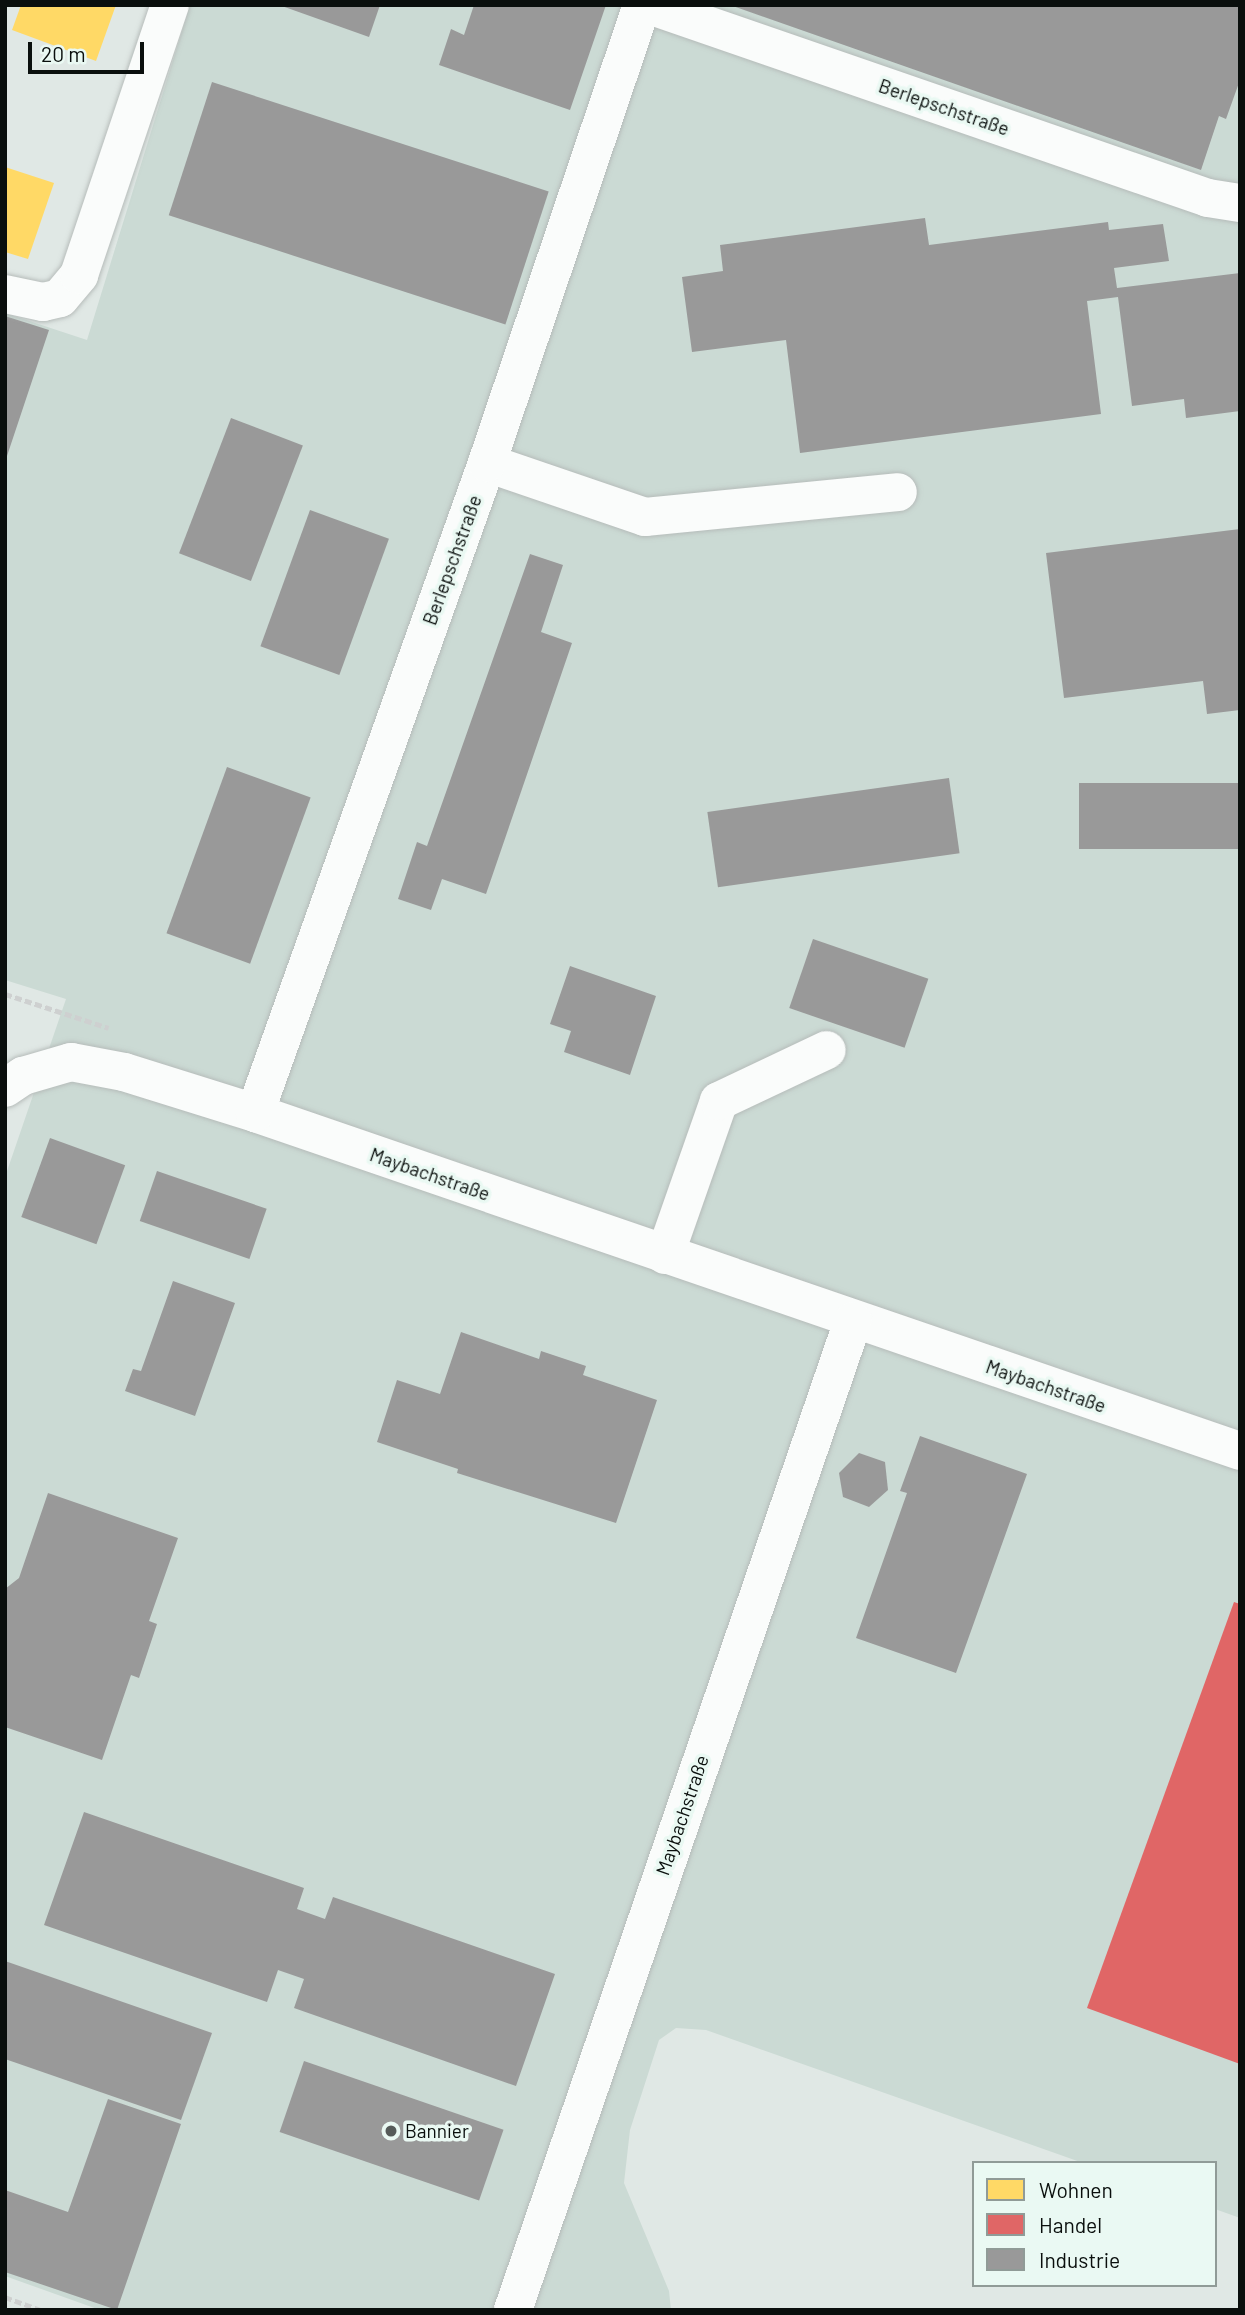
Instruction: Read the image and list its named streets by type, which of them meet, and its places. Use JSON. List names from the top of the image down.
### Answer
{
  "streets": {
    "street": ["Berlepschstraße", "Maybachstraße"]
  },
  "crossings": [
    ["Berlepschstraße", "Maybachstraße"]
  ],
  "places": ["Bannier"],
  "legend": ["Wohnen", "Handel", "Industrie"],
  "scale_bar": "20 m"
}
